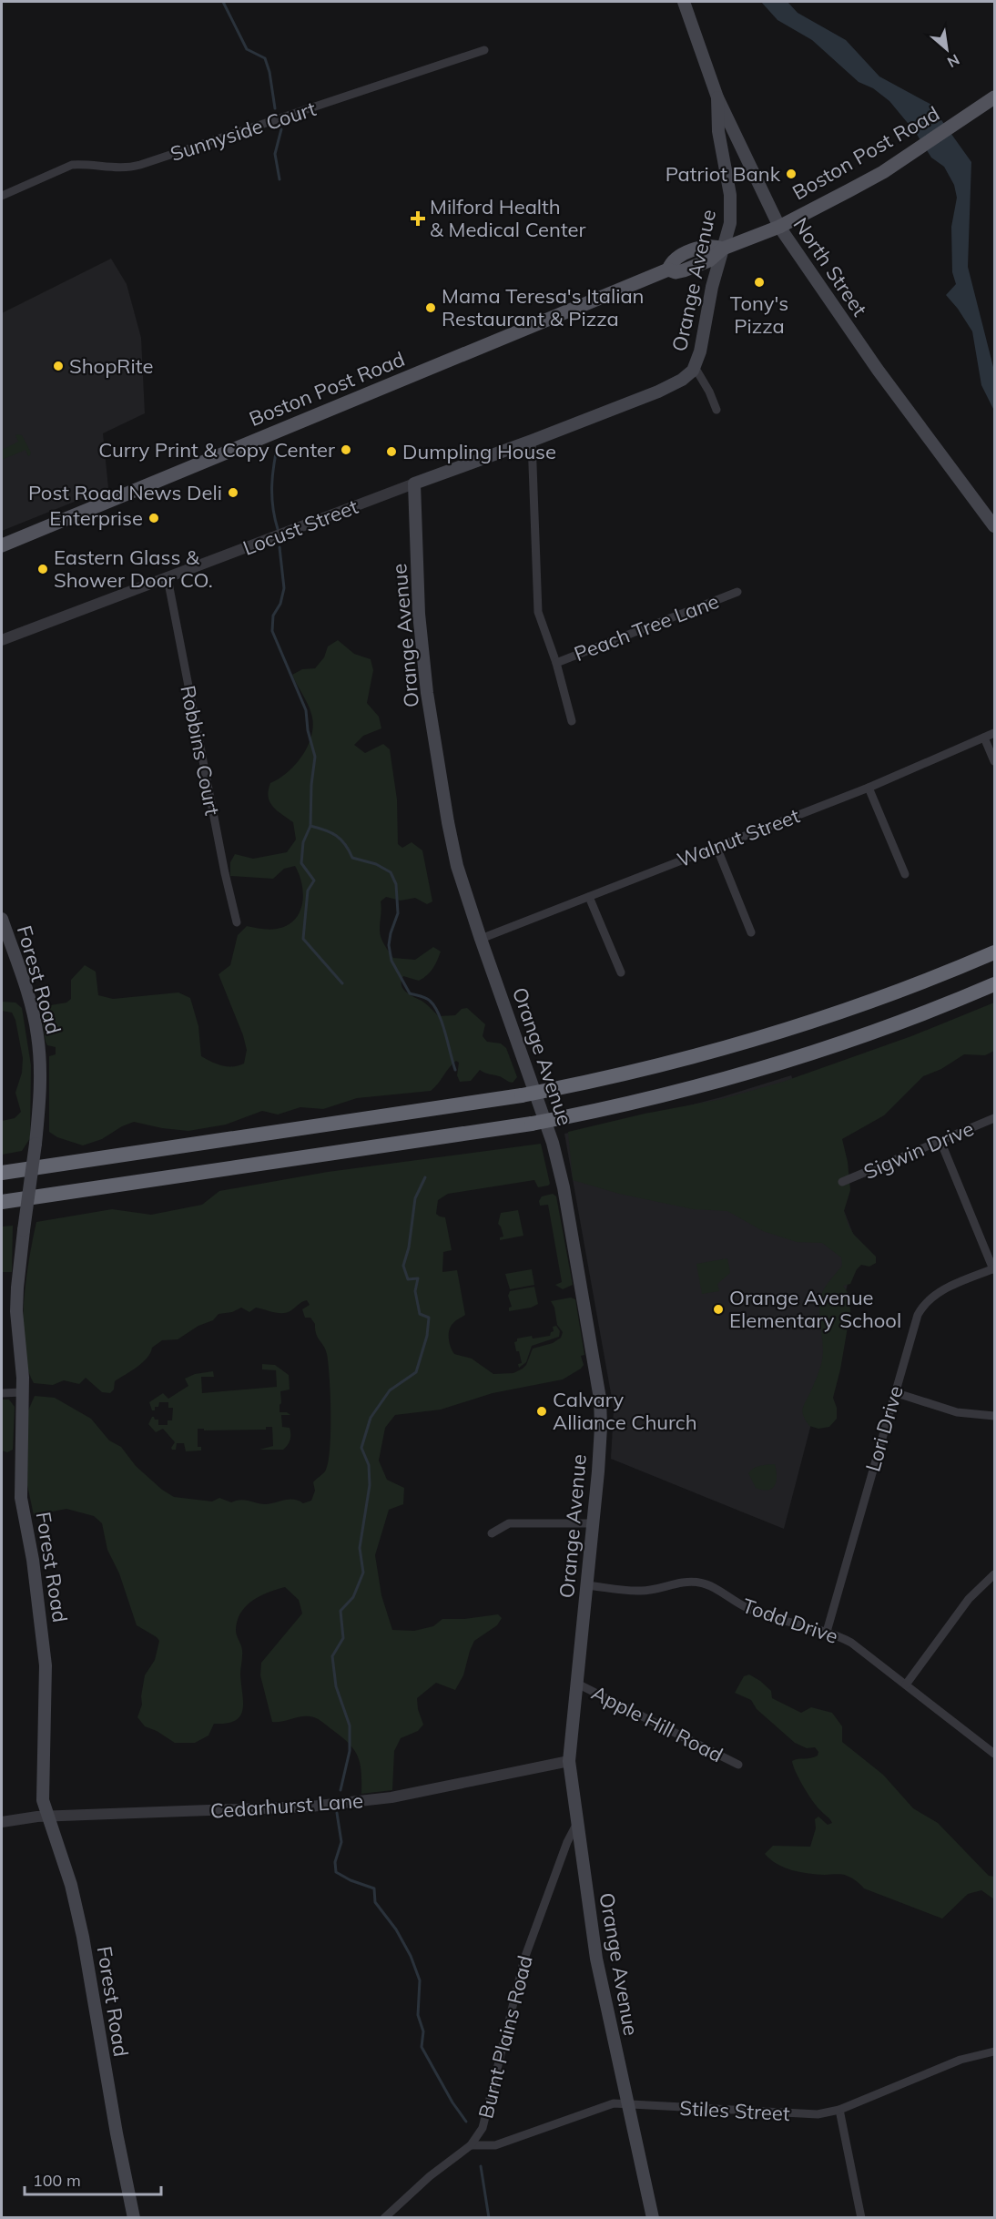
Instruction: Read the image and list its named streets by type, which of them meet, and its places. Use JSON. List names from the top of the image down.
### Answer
{
  "streets": {
    "main road": [
      "Boston Post Road",
      "North Street",
      "Orange Avenue",
      "Forest Road"
    ],
    "street": [
      "Sunnyside Court",
      "Locust Street",
      "Peach Tree Lane",
      "Robbins Court",
      "Walnut Street",
      "Sigwin Drive",
      "Lori Drive",
      "Todd Drive",
      "Apple Hill Road",
      "Cedarhurst Lane",
      "Burnt Plains Road",
      "Stiles Street"
    ]
  },
  "crossings": [
    ["Boston Post Road", "North Street"],
    ["Boston Post Road", "Orange Avenue"],
    ["North Street", "Orange Avenue"],
    ["Orange Avenue", "Locust Street"],
    ["Orange Avenue", "Walnut Street"],
    ["Orange Avenue", "Todd Drive"],
    ["Orange Avenue", "Apple Hill Road"],
    ["Orange Avenue", "Cedarhurst Lane"],
    ["Orange Avenue", "Burnt Plains Road"],
    ["Orange Avenue", "Stiles Street"],
    ["Locust Street", "Robbins Court"],
    ["Forest Road", "Cedarhurst Lane"],
    ["Lori Drive", "Todd Drive"],
    ["Burnt Plains Road", "Stiles Street"]
  ],
  "places": {
    "other": [
      "Patriot Bank",
      "Tony's Pizza",
      "Mama Teresa's Italian Restaurant & Pizza",
      "ShopRite",
      "Curry Print & Copy Center",
      "Dumpling House",
      "Post Road News Deli",
      "Enterprise",
      "Eastern Glass & Shower Door CO.",
      "Orange Avenue Elementary School",
      "Calvary Alliance Church"
    ],
    "health": ["Milford Health & Medical Center"]
  },
  "scale_bar": "100 m",
  "north": "bottom right"
}
